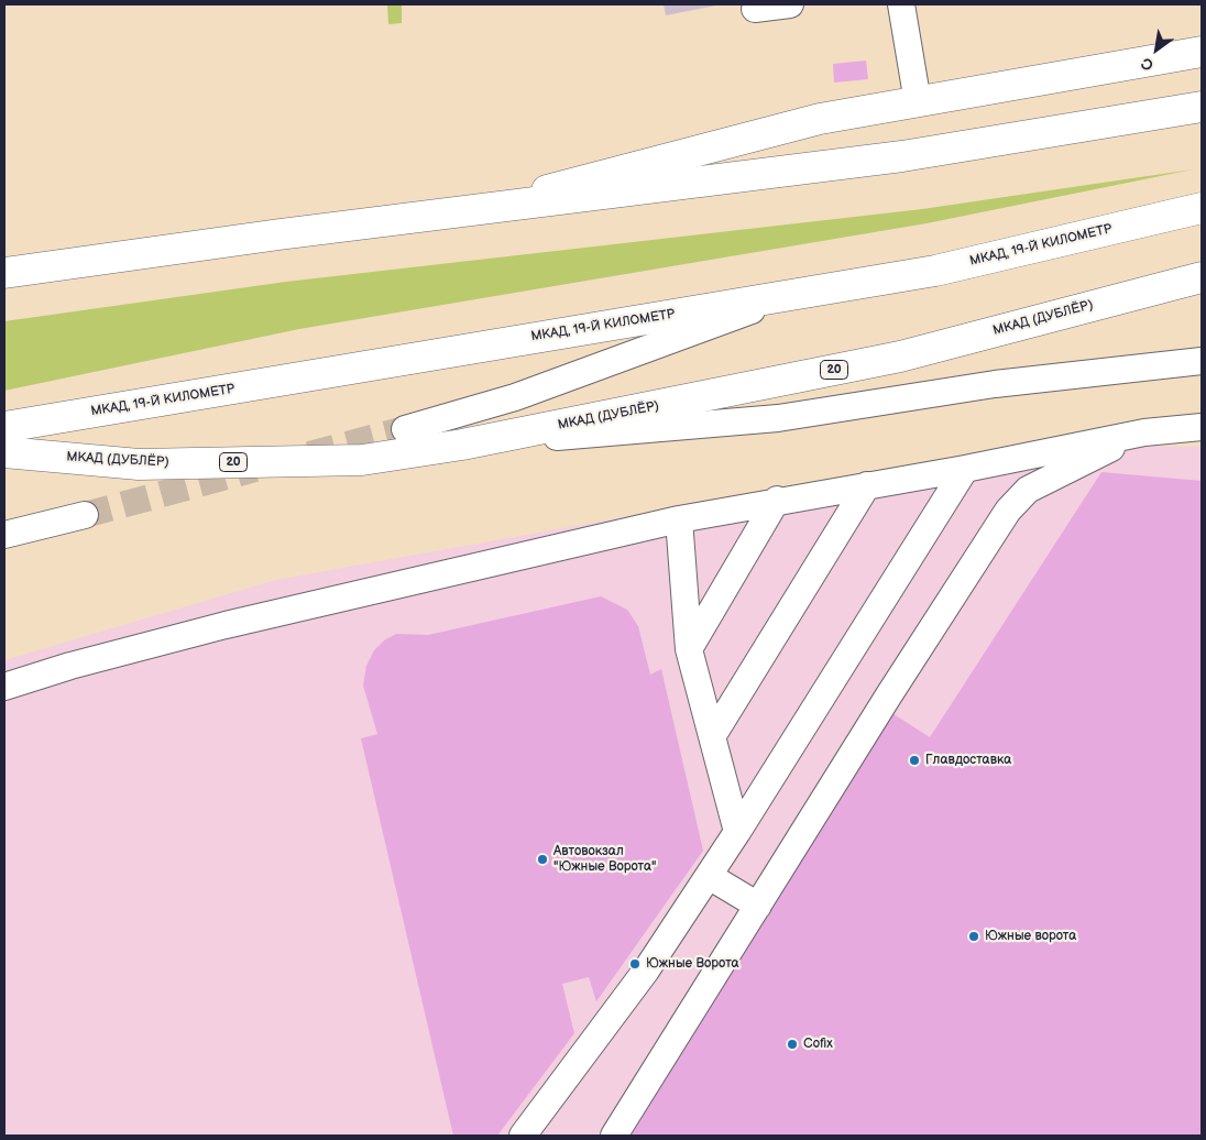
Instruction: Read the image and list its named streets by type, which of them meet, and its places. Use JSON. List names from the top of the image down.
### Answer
{
  "streets": {
    "main road": ["МКАД, 19-Й КИЛОМЕТР", "МКАД (ДУБЛЁР)", "20"]
  },
  "places": [
    "Главдоставка",
    "Автовокзал \"Южные Ворота\"",
    "Южные ворота",
    "Южные Ворота",
    "Cofix"
  ],
  "north": "bottom left"
}
